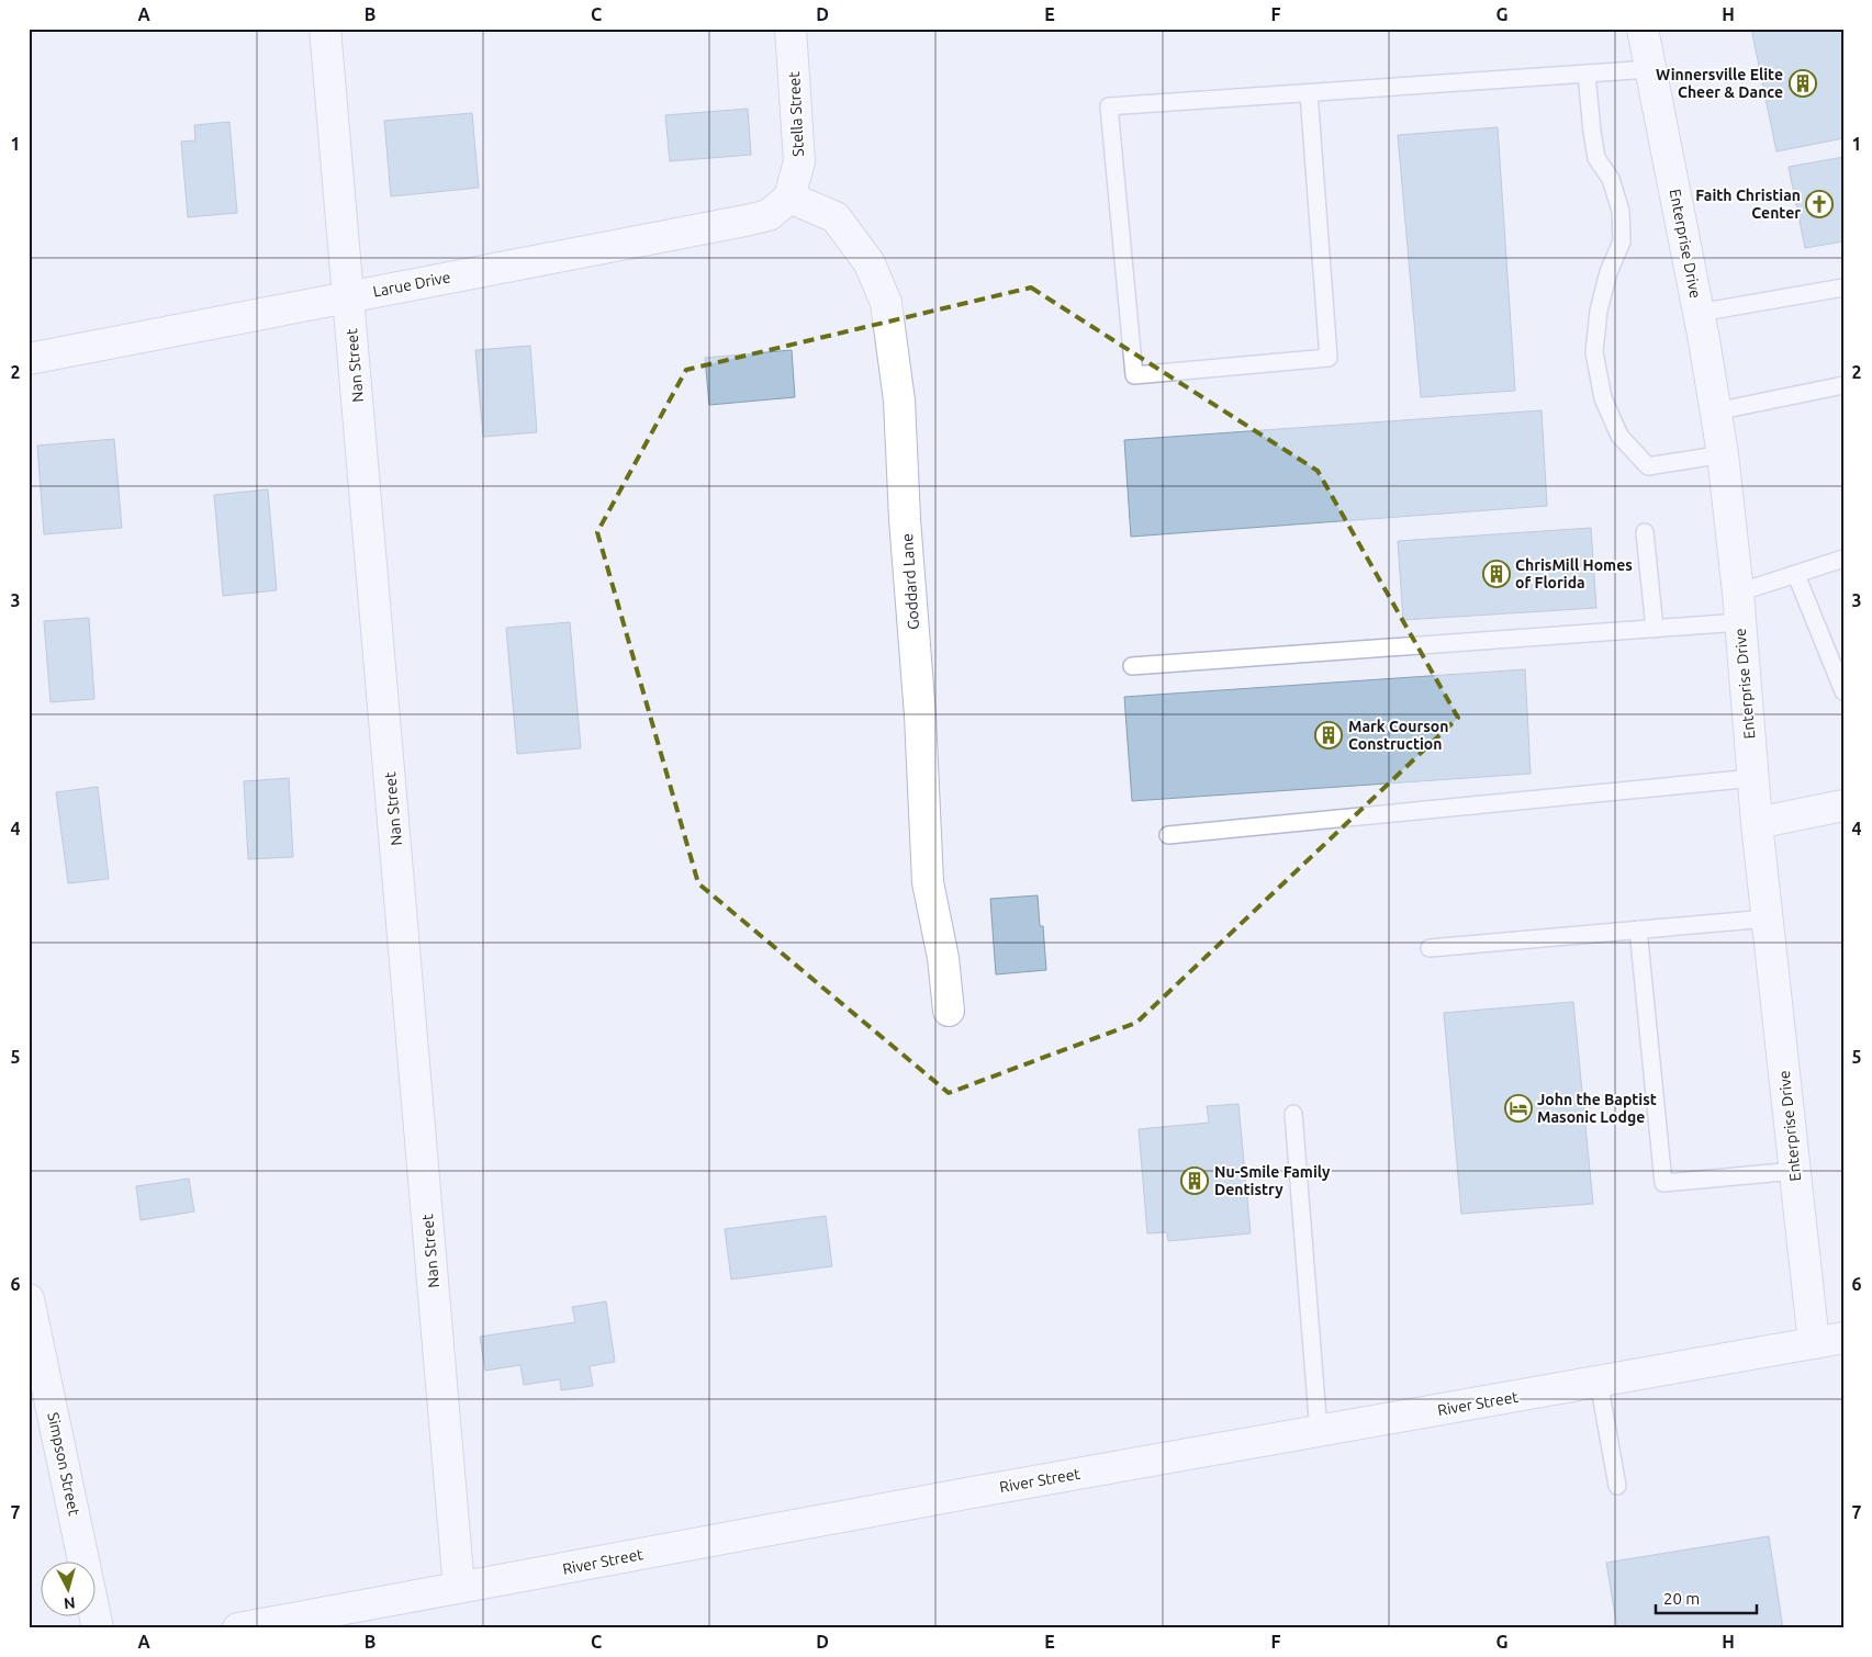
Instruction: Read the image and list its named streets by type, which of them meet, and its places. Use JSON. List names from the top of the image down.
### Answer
{
  "streets": {
    "street": [
      "Stella Street",
      "Enterprise Drive",
      "Larue Drive",
      "Nan Street",
      "Goddard Lane",
      "River Street",
      "Simpson Street"
    ]
  },
  "crossings": [
    ["Stella Street", "Larue Drive"],
    ["Stella Street", "Goddard Lane"],
    ["Enterprise Drive", "River Street"],
    ["Larue Drive", "Nan Street"],
    ["Larue Drive", "Goddard Lane"],
    ["Nan Street", "River Street"]
  ],
  "places": {
    "building": [
      "Winnersville Elite Cheer & Dance",
      "ChrisMill Homes of Florida",
      "Mark Courson Construction",
      "Nu-Smile Family Dentistry"
    ],
    "church": ["Faith Christian Center"],
    "hotel": ["John the Baptist Masonic Lodge"]
  },
  "scale_bar": "20 m",
  "north": "bottom",
  "grid": {
    "columns": [
      "A",
      "B",
      "C",
      "D",
      "E",
      "F",
      "G",
      "H"
    ],
    "rows": [
      "1",
      "2",
      "3",
      "4",
      "5",
      "6",
      "7"
    ]
  }
}
